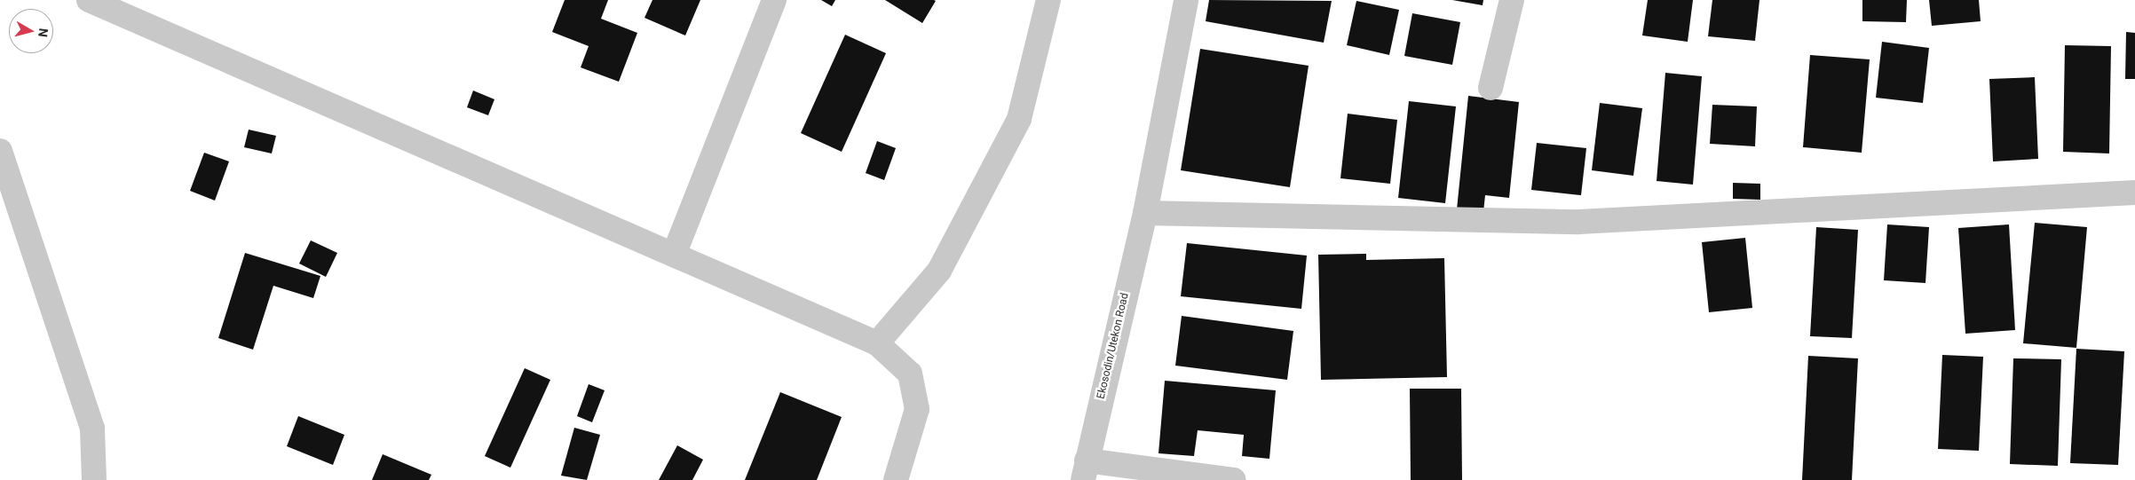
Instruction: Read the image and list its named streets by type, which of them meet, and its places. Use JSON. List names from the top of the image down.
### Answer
{
  "streets": {
    "street": ["Ekosodin/Utekon Road"]
  },
  "north": "right"
}
